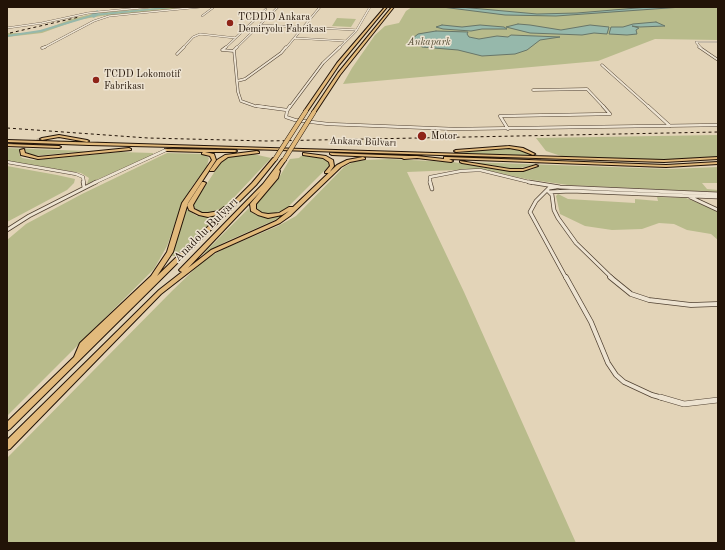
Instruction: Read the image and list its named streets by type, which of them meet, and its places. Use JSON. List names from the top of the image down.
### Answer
{
  "streets": {
    "main road": ["Ankara Bulvarı", "Anadolu Bulvarı"]
  },
  "parks": ["Ankapark"],
  "places": ["TCDDD Ankara Demiryolu Fabrikası", "TCDD Lokomotif Fabrikası", "Motor"]
}
